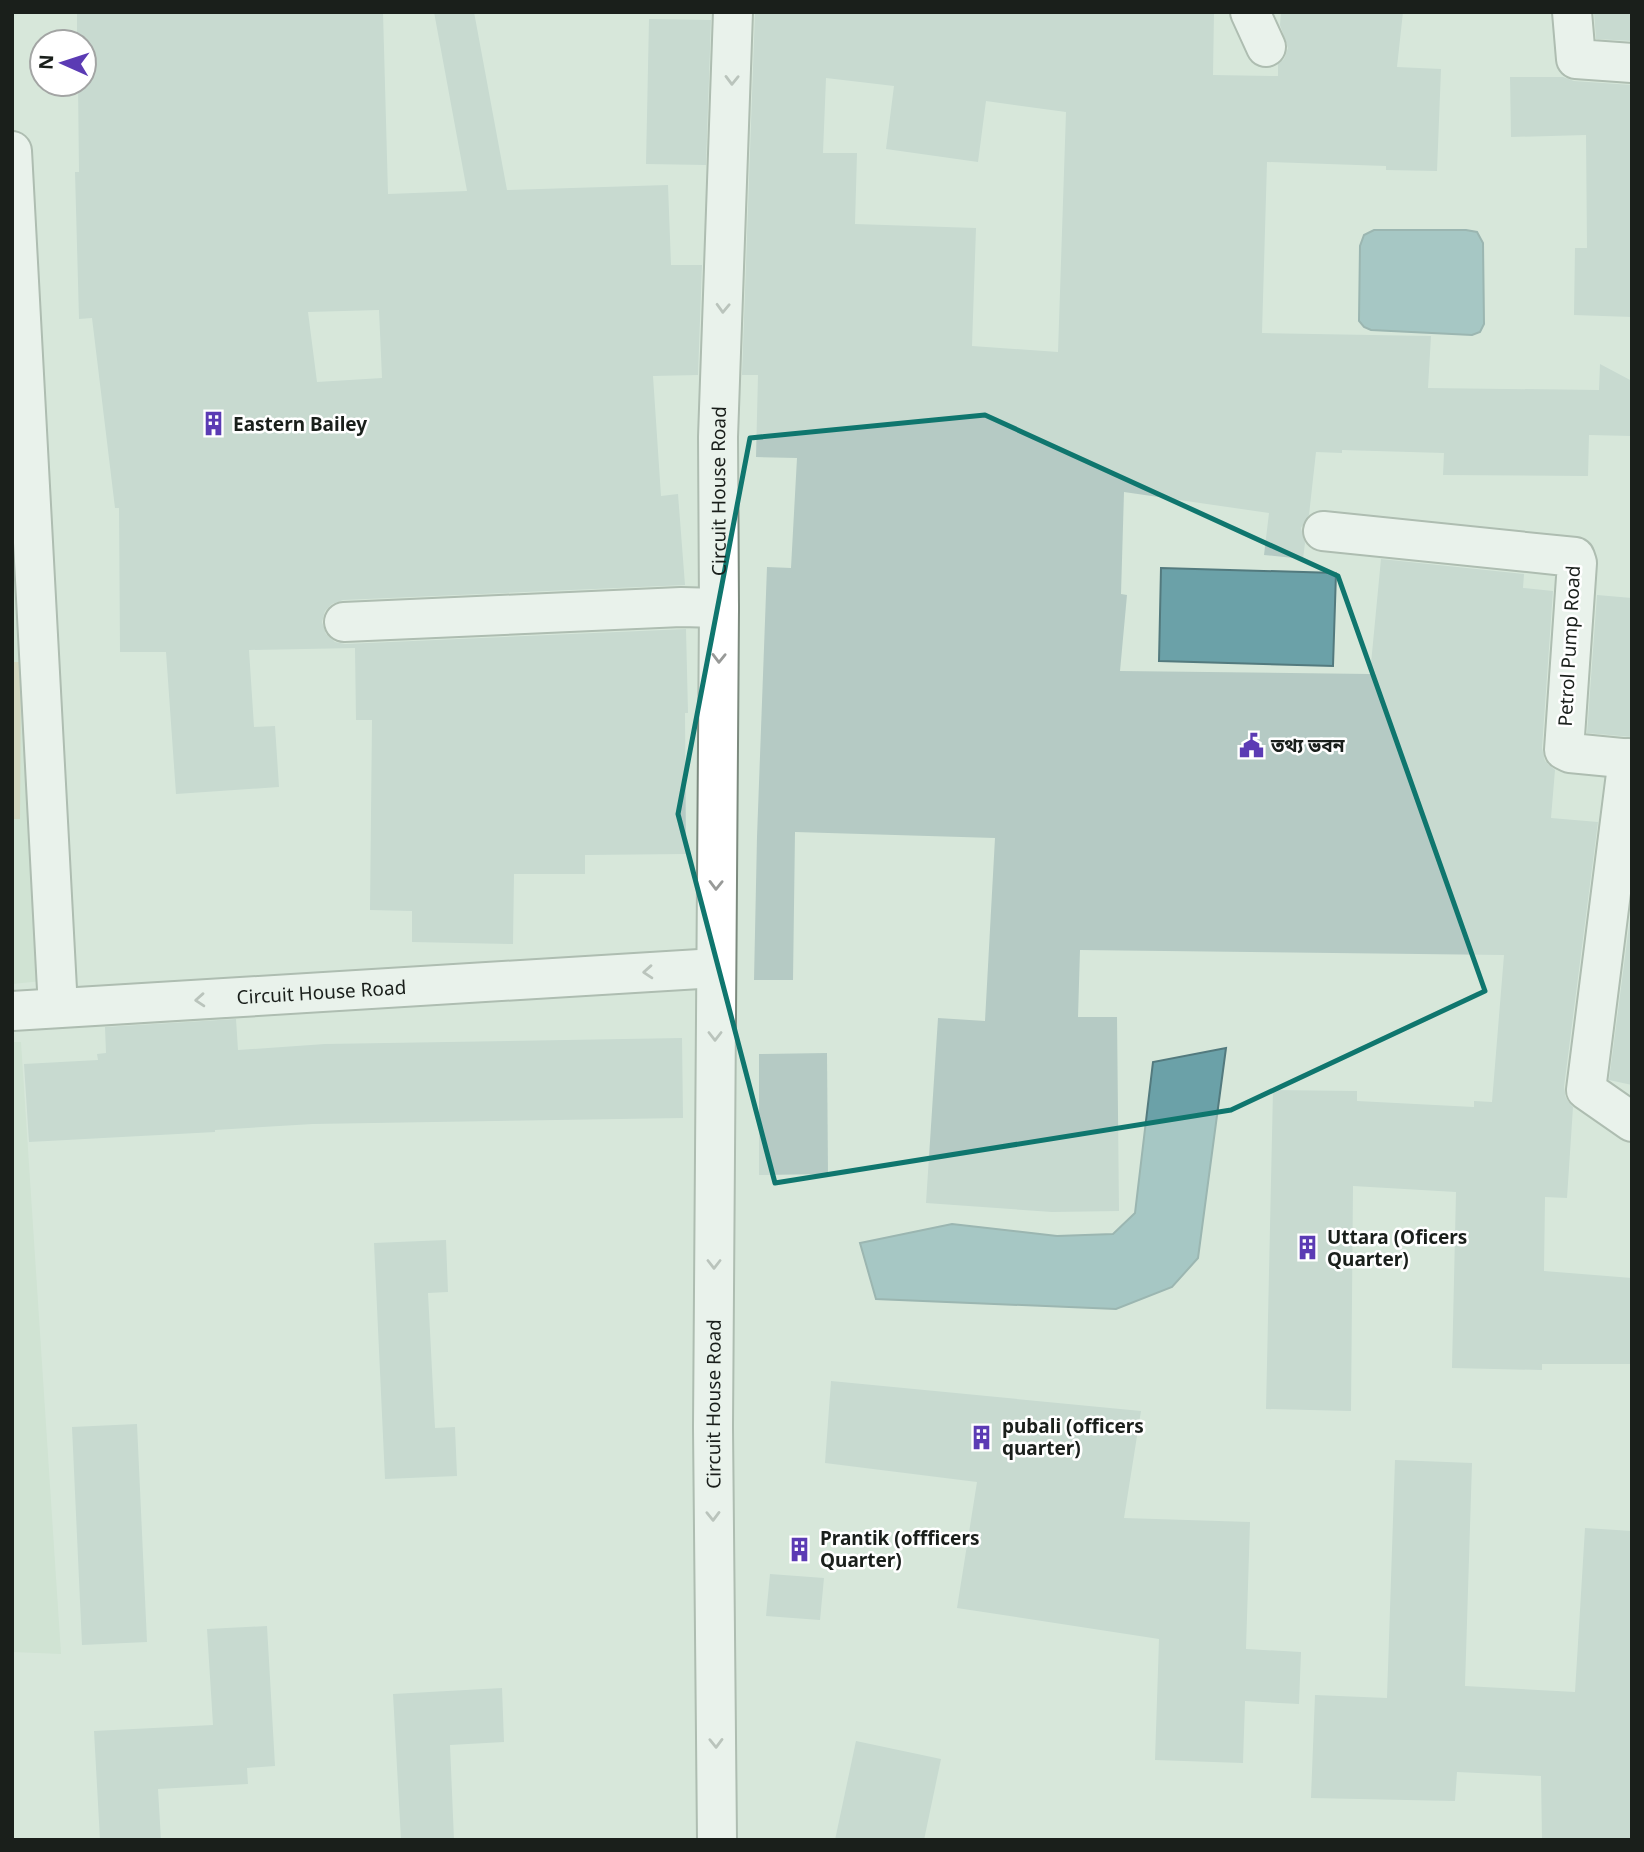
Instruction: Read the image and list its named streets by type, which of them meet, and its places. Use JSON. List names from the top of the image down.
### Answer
{
  "streets": {
    "street": ["Circuit House Road", "Petrol Pump Road"]
  },
  "places": {
    "building": [
      "Eastern Bailey",
      "Uttara (Oficers Quarter)",
      "pubali (officers quarter)",
      "Prantik (offficers Quarter)"
    ],
    "public building": ["তথ্য ভবন"]
  },
  "north": "left"
}
